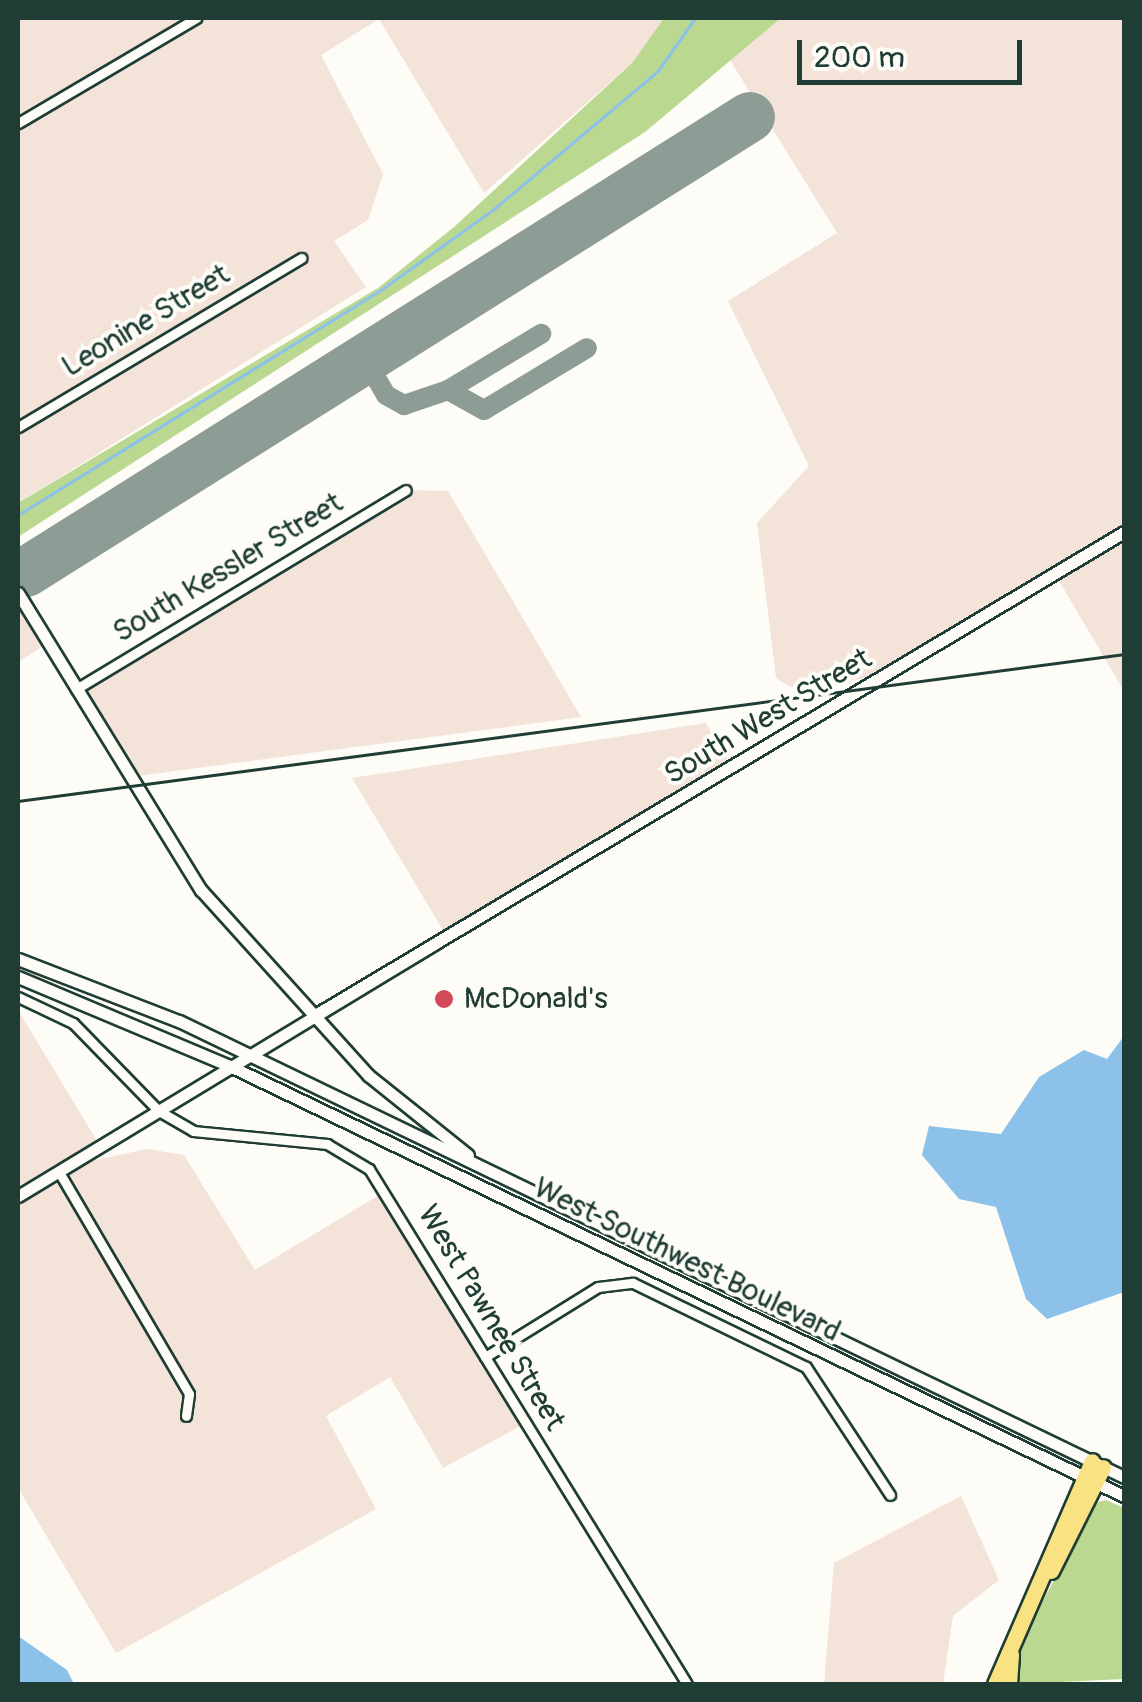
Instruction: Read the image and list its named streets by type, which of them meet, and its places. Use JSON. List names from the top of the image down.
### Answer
{
  "streets": {
    "main road": ["South West Street", "West Southwest Boulevard"],
    "street": ["Leonine Street", "South Kessler Street", "West Pawnee Street"]
  },
  "crossings": [
    ["South West Street", "West Southwest Boulevard"],
    ["South West Street", "West Pawnee Street"]
  ],
  "places": ["McDonald's"],
  "scale_bar": "200 m"
}
